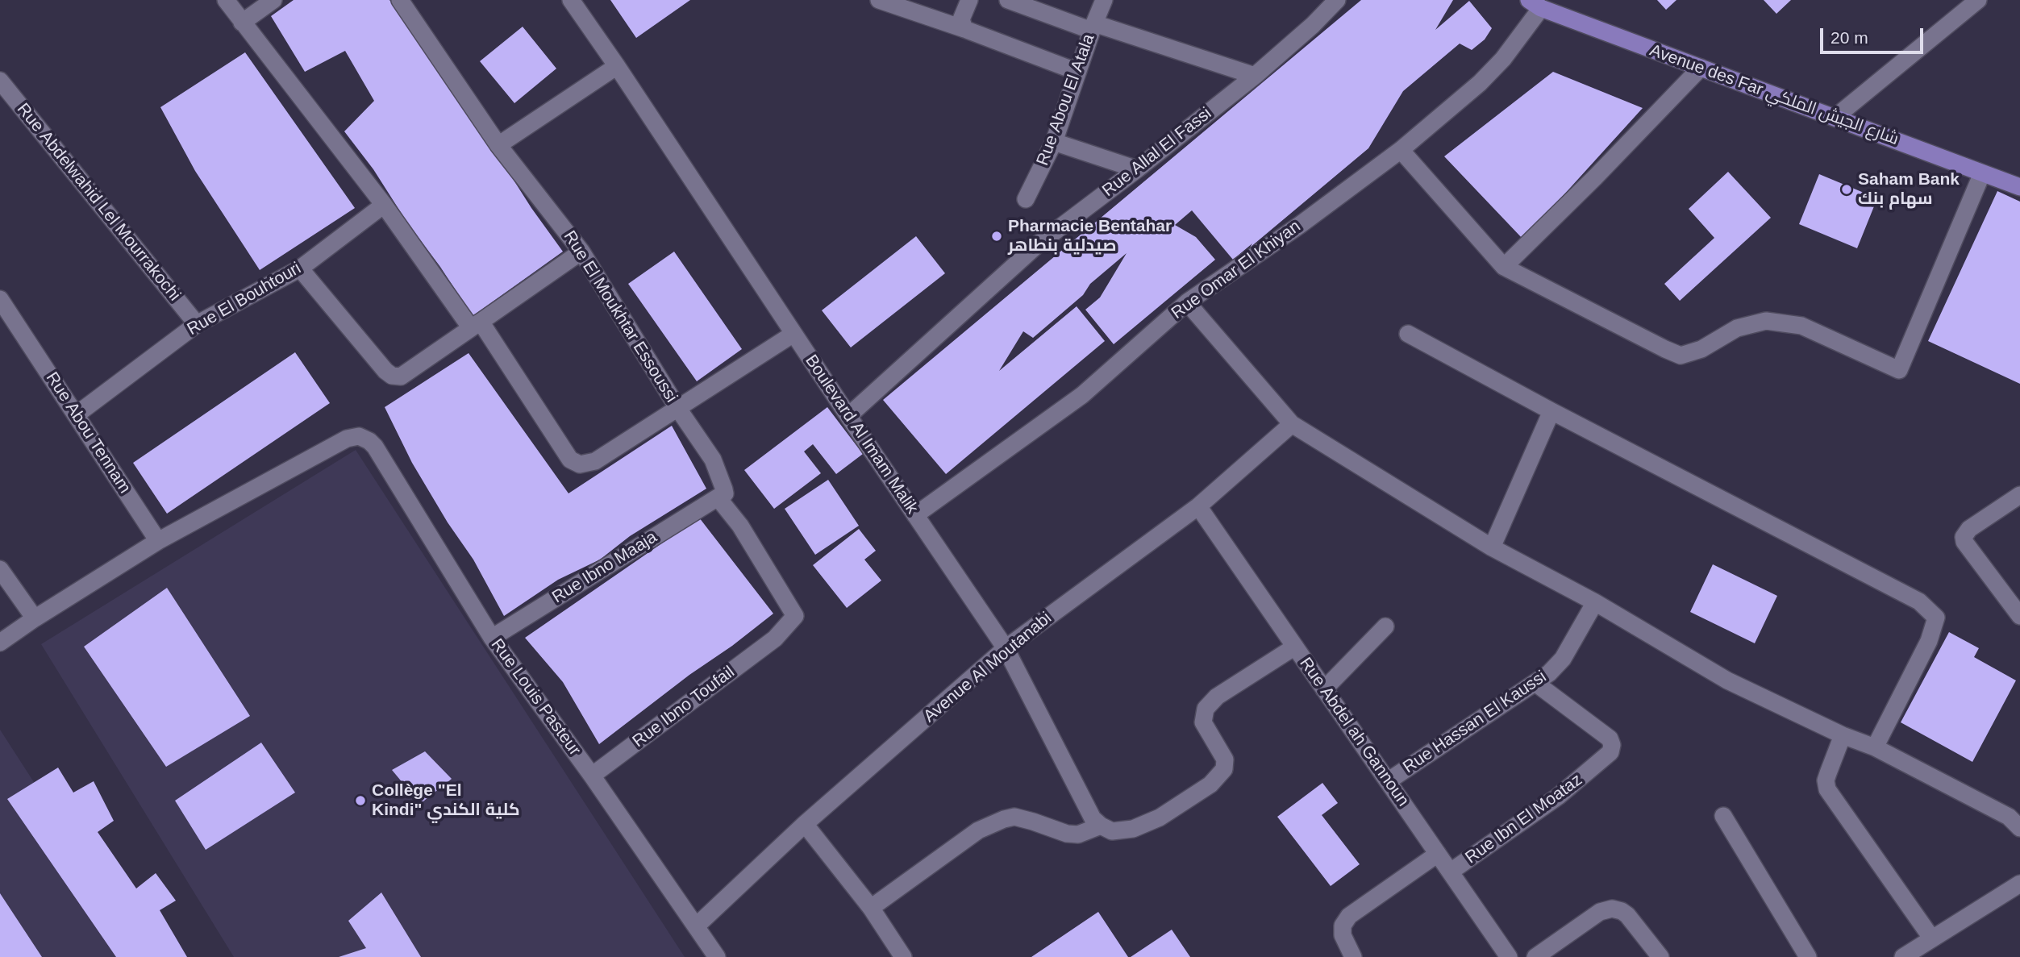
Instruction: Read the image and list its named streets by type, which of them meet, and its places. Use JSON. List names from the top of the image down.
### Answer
{
  "streets": {
    "main road": ["Avenue des Far شارع الجيش الملكي"],
    "street": [
      "Rue Abou El Atala",
      "Rue Allal El Fassi",
      "Rue Abdelwahid Lel Mourrakochi",
      "Rue Omar El Khiyan",
      "Rue El Bouhtouri",
      "Rue El Moukhtar Essoussi",
      "Rue Abou Tennam",
      "Boulevard Al Imam Malik",
      "Rue Ibno Maaja",
      "Avenue Al Moutanabi",
      "Rue Louis Pasteur",
      "Rue Ibno Toufail",
      "Rue Hassan El Kaussi",
      "Rue Abdel ah Gannoun",
      "Rue Ibn El Moataz"
    ]
  },
  "crossings": [
    ["Avenue des Far شارع الجيش الملكي", "Rue Omar El Khiyan"],
    ["Rue Allal El Fassi", "Boulevard Al Imam Malik"],
    ["Rue Abdelwahid Lel Mourrakochi", "Rue El Bouhtouri"],
    ["Rue Omar El Khiyan", "Boulevard Al Imam Malik"],
    ["Rue El Bouhtouri", "Rue Abou Tennam"],
    ["Rue El Moukhtar Essoussi", "Rue Ibno Maaja"],
    ["Rue El Moukhtar Essoussi", "Rue Ibno Toufail"],
    ["Rue Abou Tennam", "Rue Louis Pasteur"],
    ["Boulevard Al Imam Malik", "Avenue Al Moutanabi"],
    ["Rue Ibno Maaja", "Rue Louis Pasteur"],
    ["Rue Ibno Maaja", "Rue Ibno Toufail"],
    ["Avenue Al Moutanabi", "Rue Louis Pasteur"],
    ["Avenue Al Moutanabi", "Rue Abdel ah Gannoun"],
    ["Rue Louis Pasteur", "Rue Ibno Toufail"],
    ["Rue Hassan El Kaussi", "Rue Abdel ah Gannoun"],
    ["Rue Hassan El Kaussi", "Rue Ibn El Moataz"],
    ["Rue Abdel ah Gannoun", "Rue Ibn El Moataz"]
  ],
  "places": ["Saham Bank سهام بنك", "Pharmacie Bentahar صيدلية بنطاهر", "Collège \"El Kindi\" كلية الكندي"],
  "scale_bar": "20 m"
}
